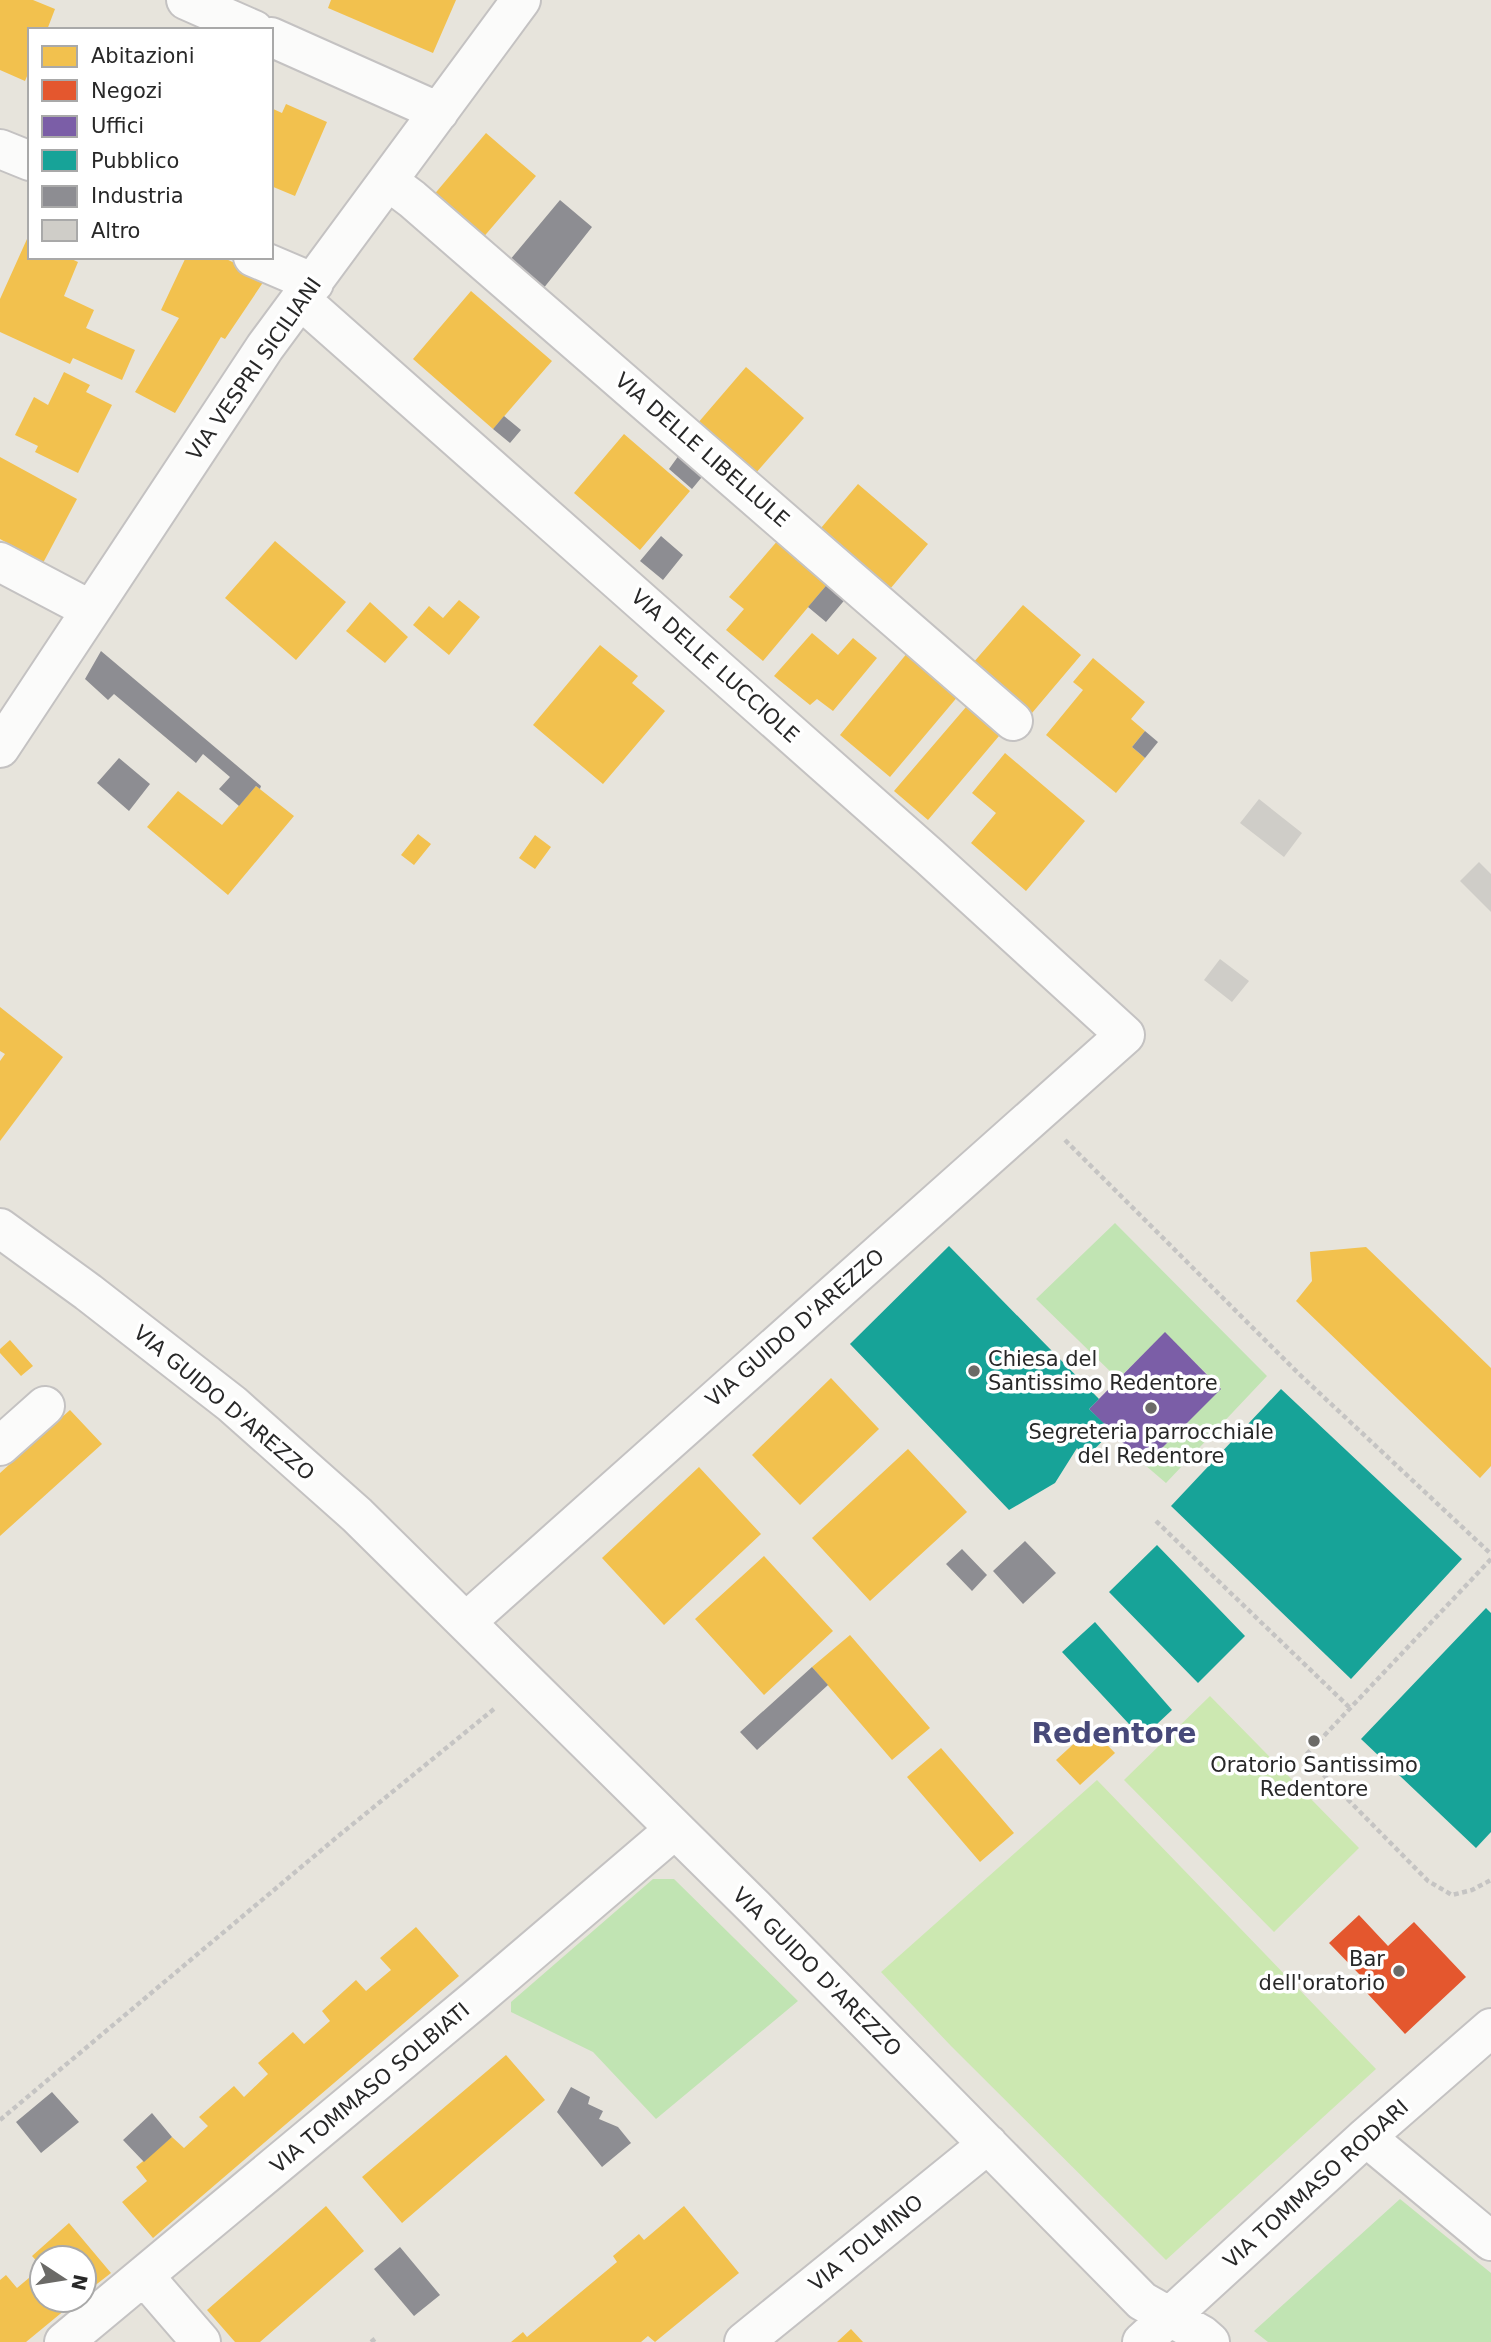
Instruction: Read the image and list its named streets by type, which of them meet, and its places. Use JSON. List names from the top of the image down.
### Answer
{
  "streets": {
    "street": [
      "VIA VESPRI SICILIANI",
      "VIA DELLE LIBELLULE",
      "VIA DELLE LUCCIOLE",
      "VIA GUIDO D'AREZZO",
      "VIA TOMMASO SOLBIATI",
      "VIA TOMMASO RODARI",
      "VIA TOLMINO"
    ]
  },
  "crossings": [
    ["VIA VESPRI SICILIANI", "VIA DELLE LIBELLULE"],
    ["VIA VESPRI SICILIANI", "VIA DELLE LUCCIOLE"],
    ["VIA DELLE LUCCIOLE", "VIA GUIDO D'AREZZO"],
    ["VIA GUIDO D'AREZZO", "VIA TOMMASO SOLBIATI"],
    ["VIA GUIDO D'AREZZO", "VIA TOMMASO RODARI"],
    ["VIA GUIDO D'AREZZO", "VIA TOLMINO"]
  ],
  "districts": ["Redentore"],
  "places": [
    "Chiesa del Santissimo Redentore",
    "Segreteria parrocchiale del Redentore",
    "Oratorio Santissimo Redentore",
    "Bar dell'oratorio"
  ],
  "legend": [
    "Abitazioni",
    "Negozi",
    "Uffici",
    "Pubblico",
    "Industria",
    "Altro"
  ],
  "north": "right"
}
